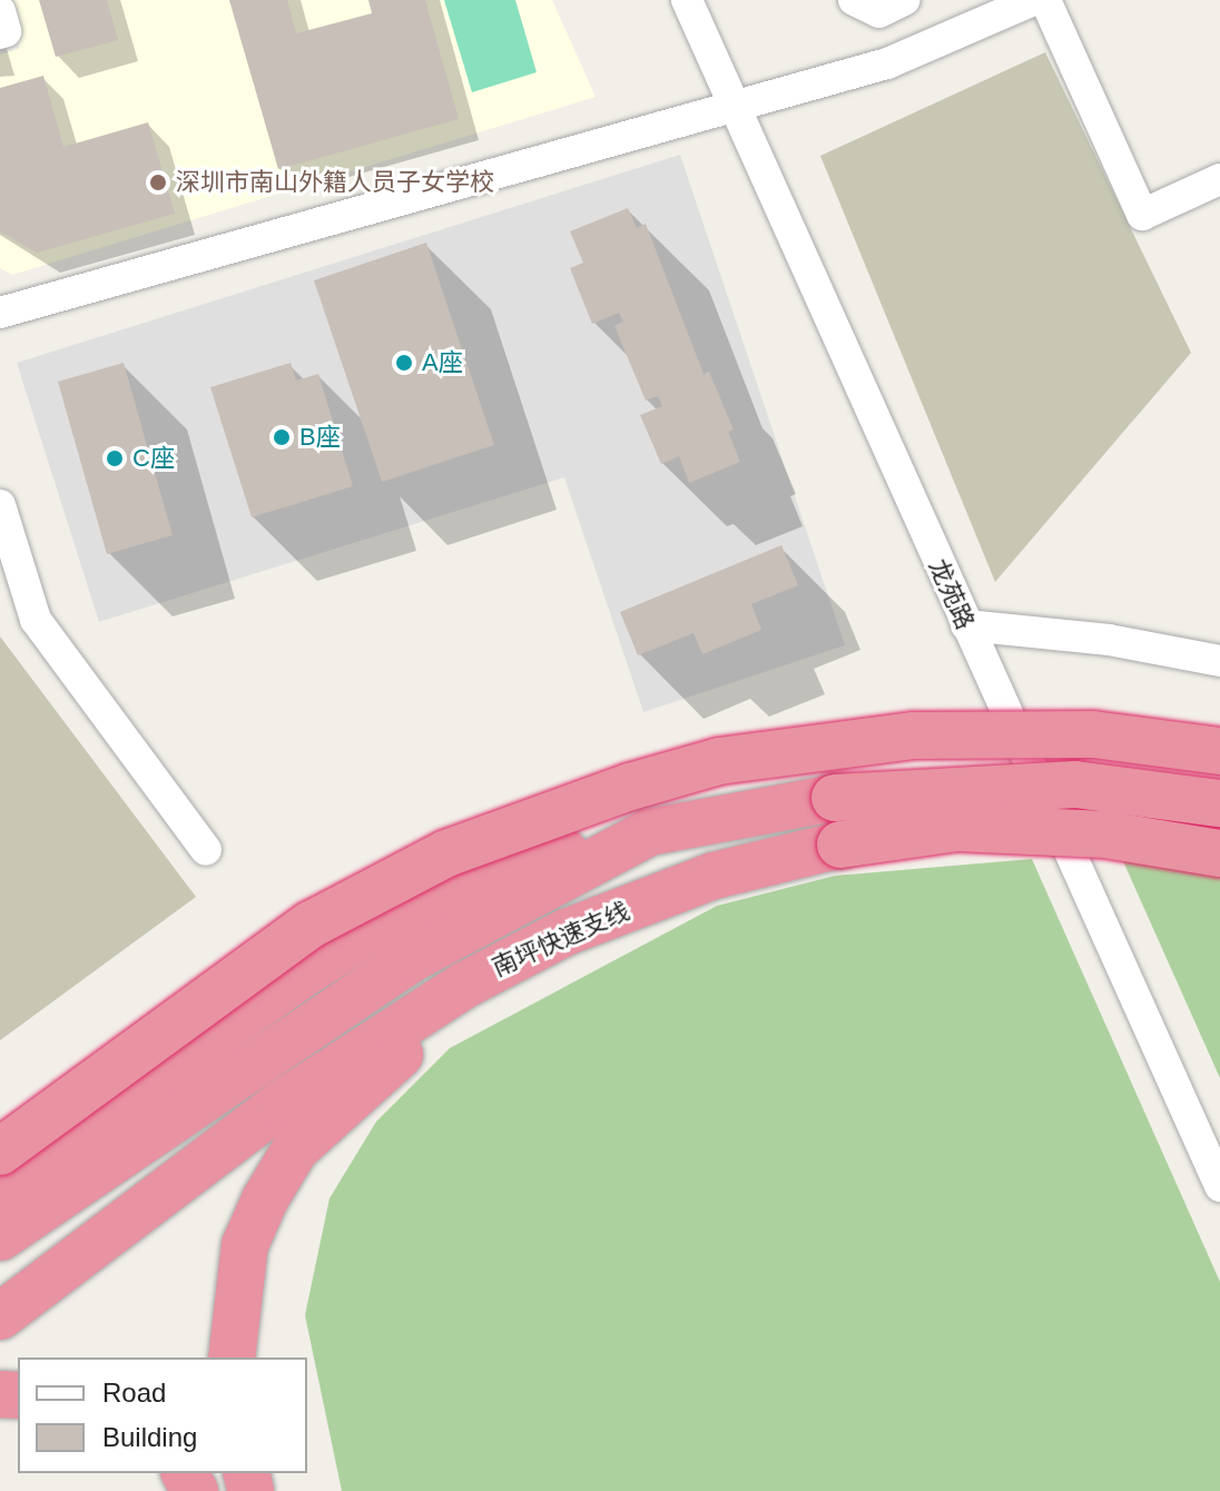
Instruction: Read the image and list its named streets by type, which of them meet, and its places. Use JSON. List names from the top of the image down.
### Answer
{
  "streets": {
    "highway": ["南坪快速支线"],
    "street": ["龙苑路"]
  },
  "places": [
    "深圳市南山外籍人员子女学校",
    "A座",
    "B座",
    "C座"
  ],
  "legend": ["Road", "Building"]
}
